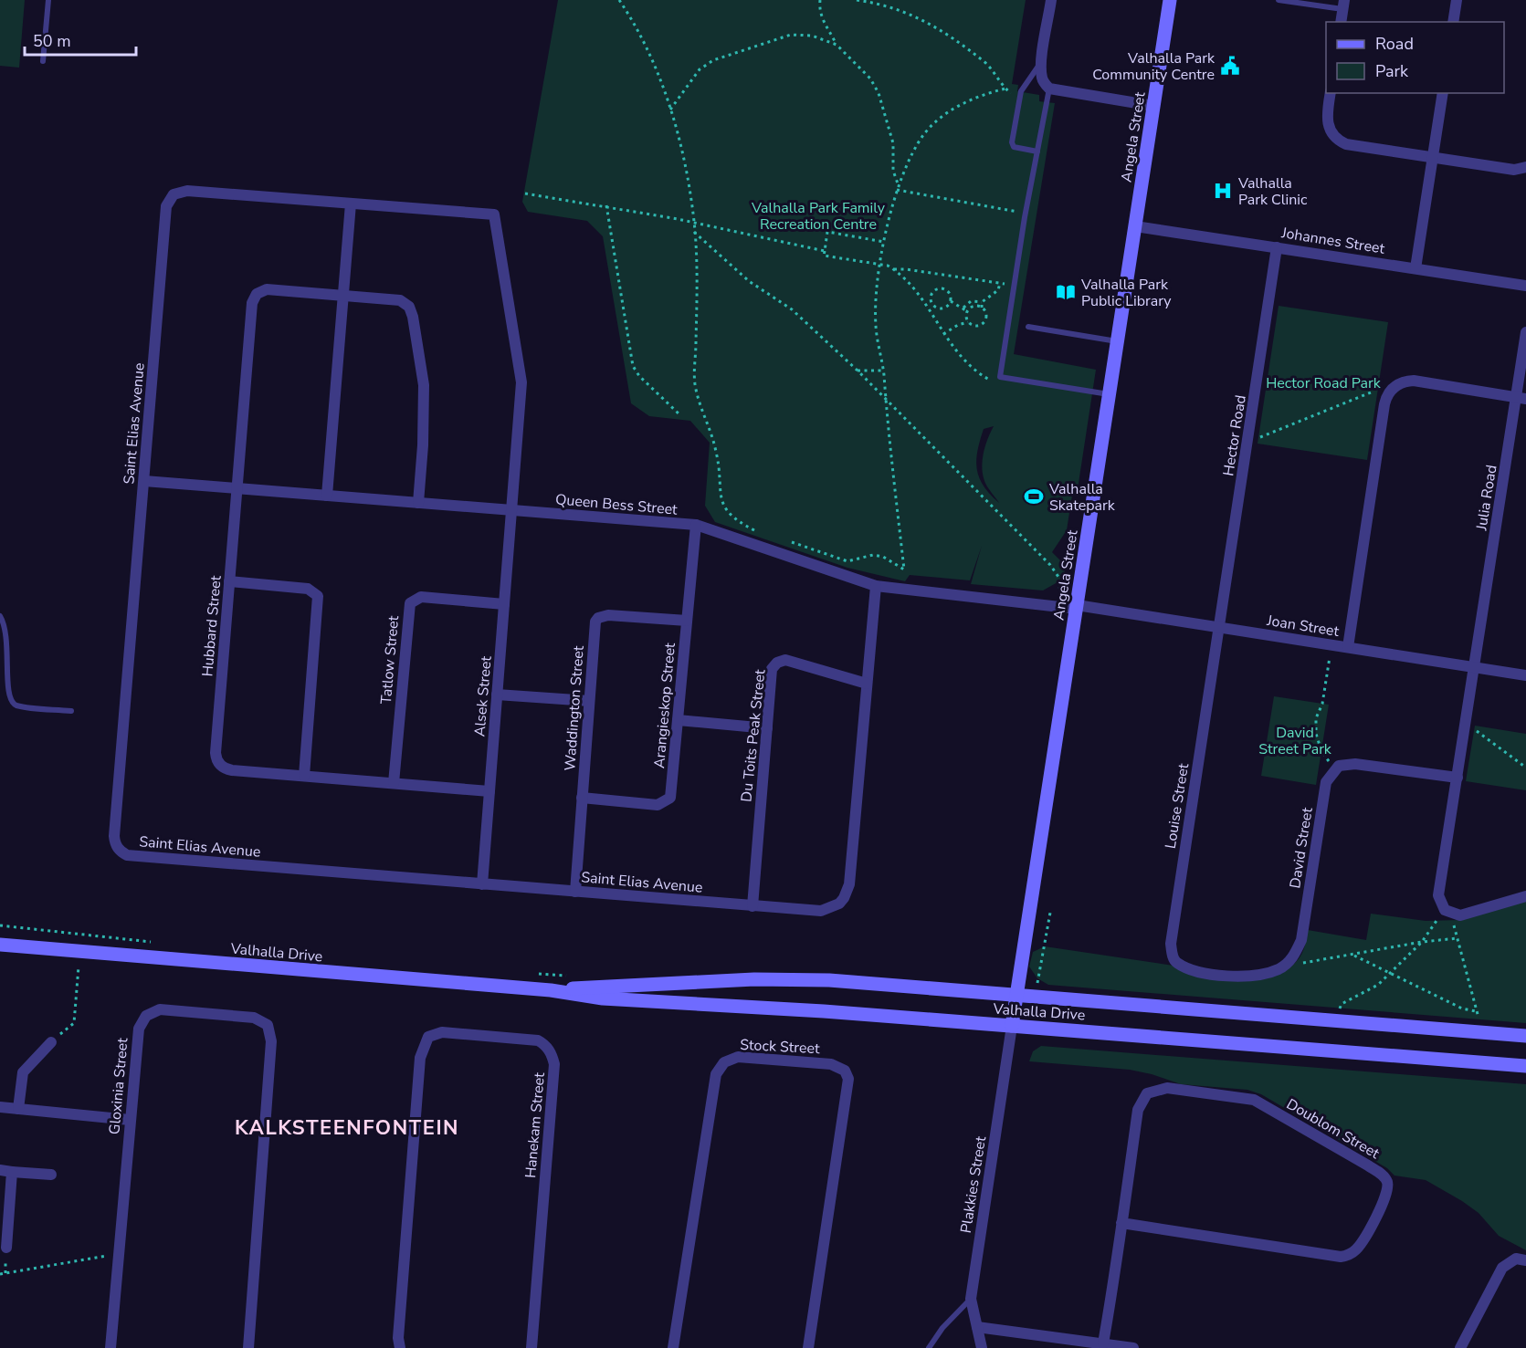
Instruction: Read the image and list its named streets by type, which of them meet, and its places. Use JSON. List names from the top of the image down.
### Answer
{
  "streets": {
    "main road": ["Angela Street", "Valhalla Drive"],
    "street": [
      "Johannes Street",
      "Saint Elias Avenue",
      "Hector Road",
      "Julia Road",
      "Queen Bess Street",
      "Joan Street",
      "Hubbard Street",
      "Tatlow Street",
      "Alsek Street",
      "Arangieskop Street",
      "Waddington Street",
      "Du Toits Peak Street",
      "Louise Street",
      "David Street",
      "Stock Street",
      "Gloxinia Street",
      "Hanekam Street",
      "Doublom Street",
      "Plakkies Street"
    ]
  },
  "crossings": [
    ["Angela Street", "Johannes Street"],
    ["Angela Street", "Queen Bess Street"],
    ["Angela Street", "Joan Street"],
    ["Angela Street", "Valhalla Drive"],
    ["Angela Street", "Plakkies Street"],
    ["Johannes Street", "Hector Road"],
    ["Saint Elias Avenue", "Queen Bess Street"],
    ["Saint Elias Avenue", "Alsek Street"],
    ["Saint Elias Avenue", "Waddington Street"],
    ["Saint Elias Avenue", "Du Toits Peak Street"],
    ["Hector Road", "Joan Street"],
    ["Hector Road", "Louise Street"],
    ["Julia Road", "Joan Street"],
    ["Queen Bess Street", "Joan Street"],
    ["Queen Bess Street", "Hubbard Street"],
    ["Queen Bess Street", "Alsek Street"],
    ["Queen Bess Street", "Arangieskop Street"],
    ["Joan Street", "Louise Street"],
    ["Tatlow Street", "Alsek Street"],
    ["Arangieskop Street", "Waddington Street"],
    ["Louise Street", "David Street"],
    ["Valhalla Drive", "Plakkies Street"]
  ],
  "districts": ["KALKSTEENFONTEIN"],
  "parks": ["Valhalla Park Family Recreation Centre", "Hector Road Park", "David Street Park"],
  "places": {
    "public building": ["Valhalla Park Community Centre"],
    "hospital": ["Valhalla Park Clinic"],
    "library": ["Valhalla Park Public Library"],
    "sports": ["Valhalla Skatepark"]
  },
  "legend": ["Road", "Park"],
  "scale_bar": "50 m"
}
